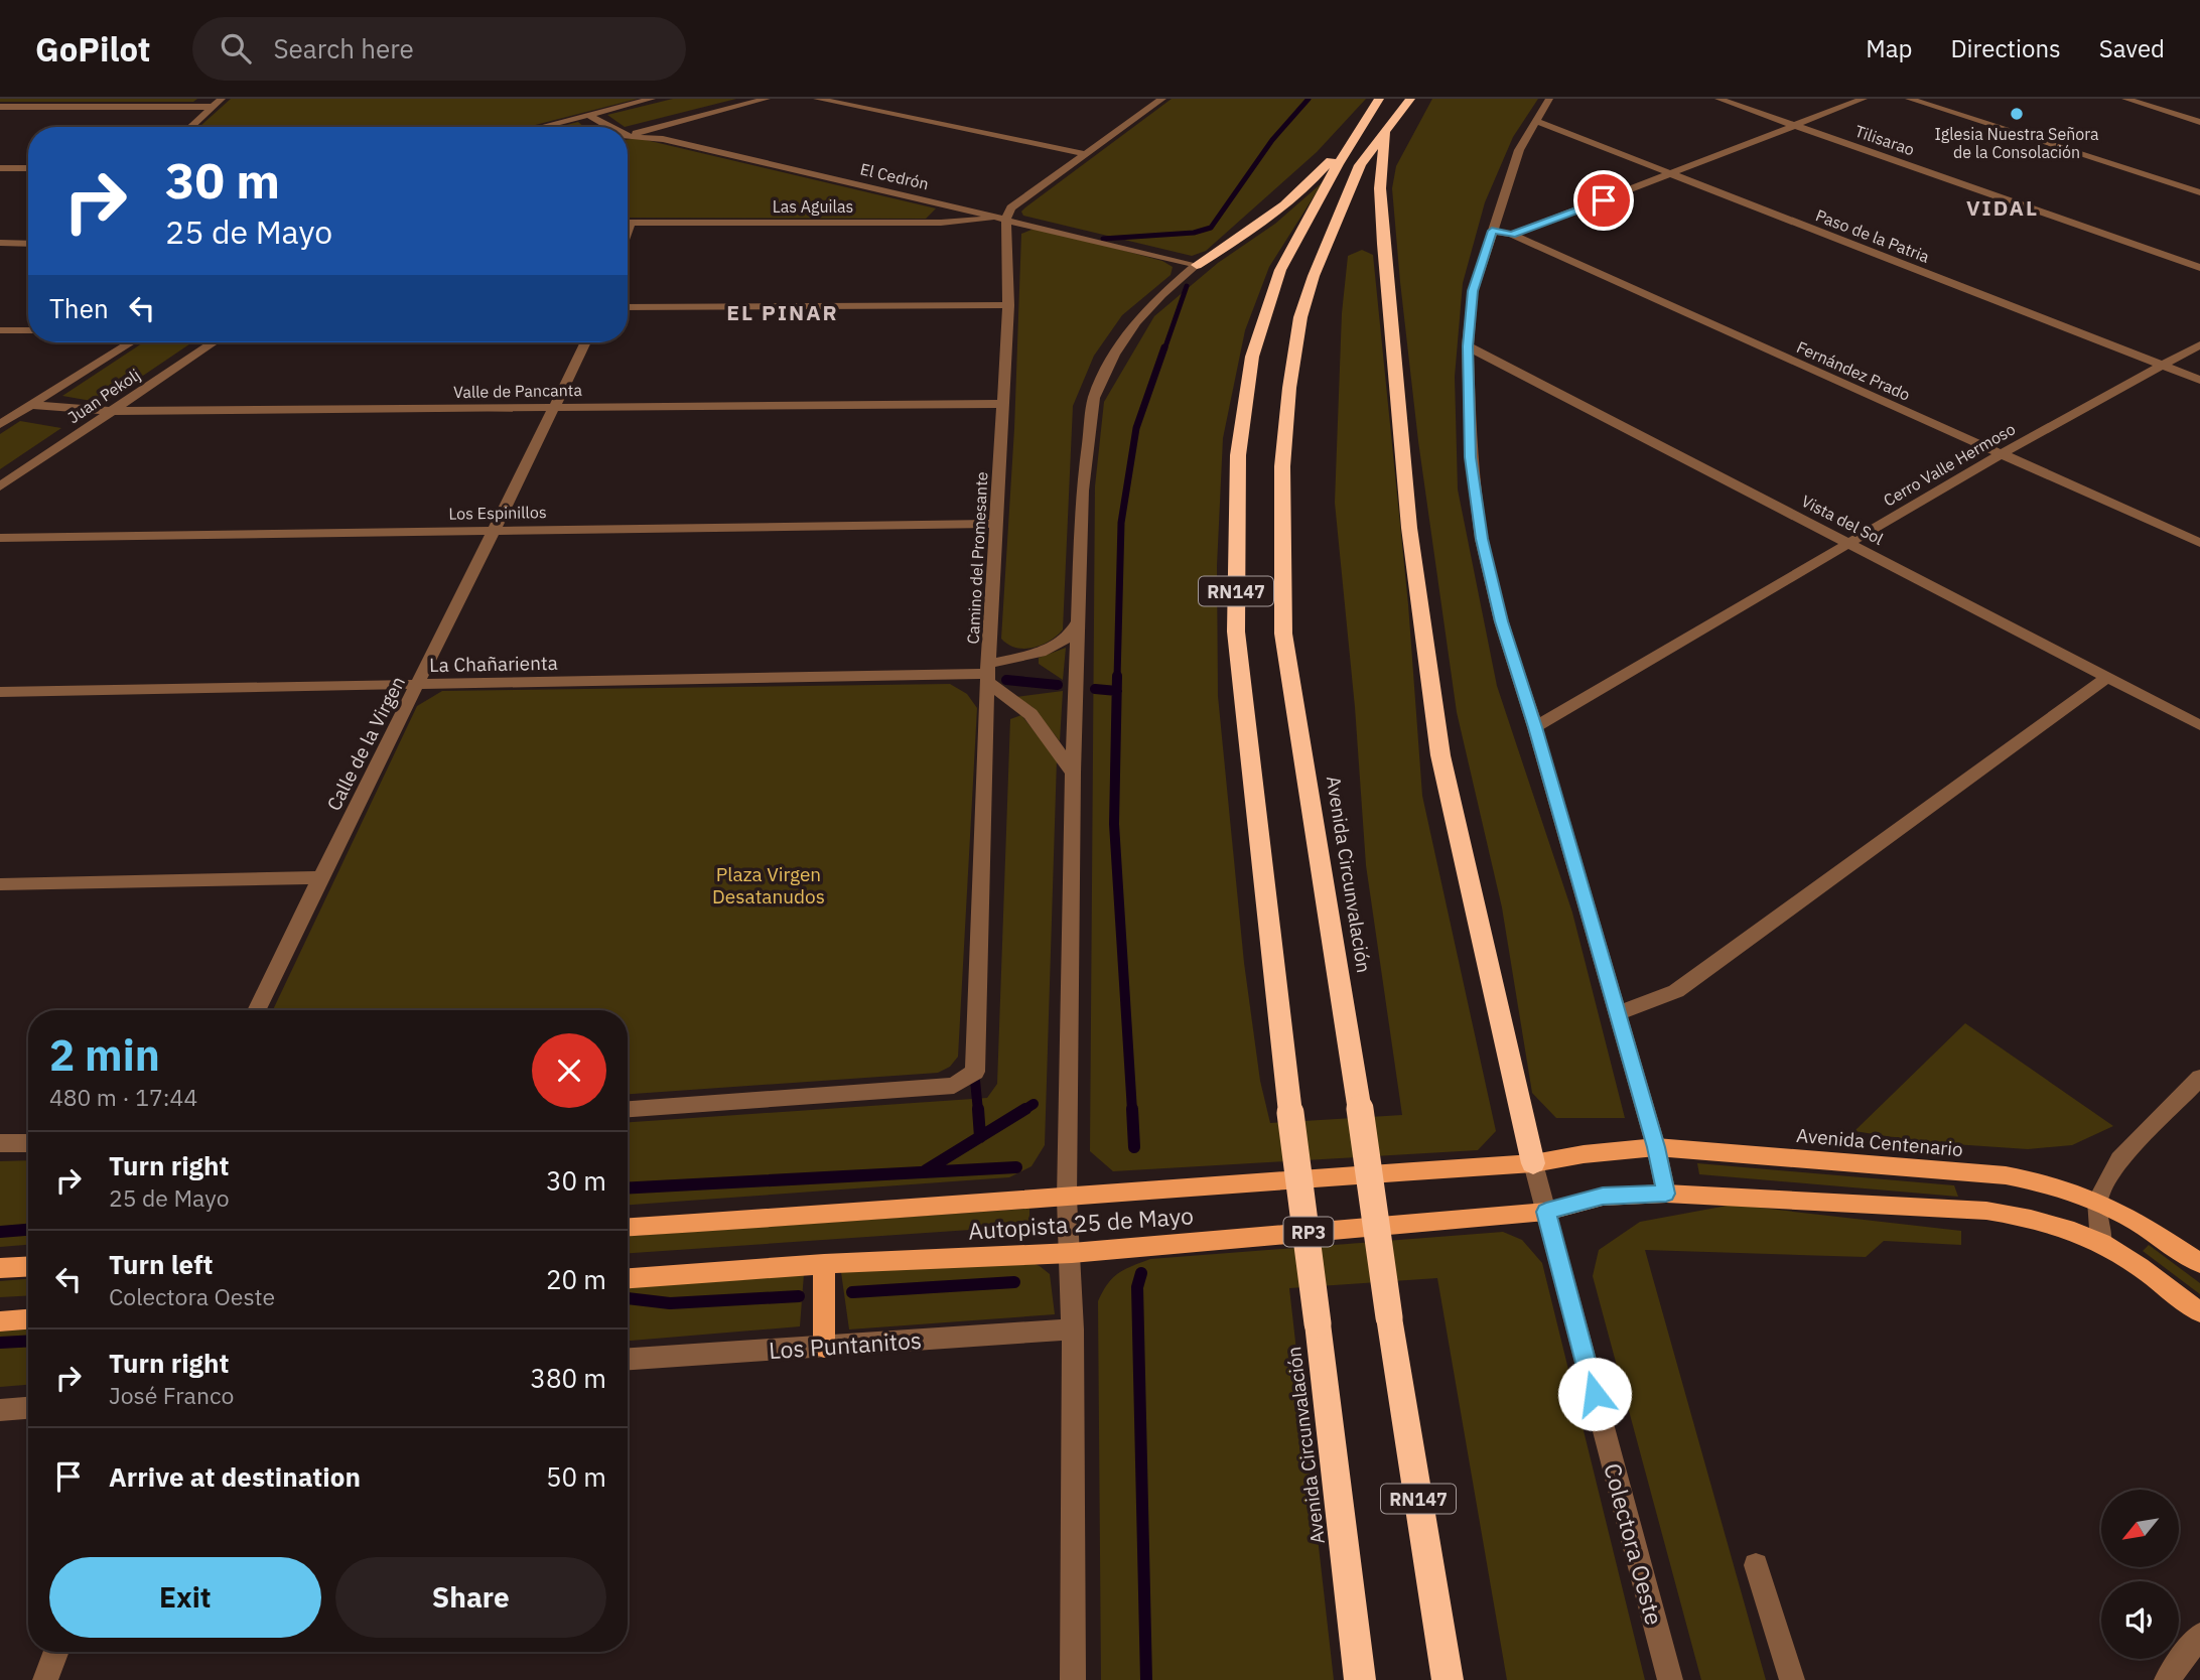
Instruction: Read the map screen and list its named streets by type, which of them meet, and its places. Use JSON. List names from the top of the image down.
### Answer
{
  "streets": {
    "highway": ["RN147", "Avenida Circunvalación"],
    "main road": ["Avenida Centenario", "Autopista 25 de Mayo", "RP3"],
    "street": [
      "Tilisarao",
      "El Cedrón",
      "Las Aguilas",
      "Paso de la Patria",
      "Fernández Prado",
      "Valle de Pancanta",
      "Juan Pekolj",
      "Cerro Valle Hermoso",
      "Los Espinillos",
      "Vista del Sol",
      "Camino del Promesante",
      "La Chañarienta",
      "Calle de la Virgen",
      "Los Puntanitos",
      "Colectora Oeste"
    ]
  },
  "crossings": [
    ["El Cedrón", "Las Aguilas"],
    ["El Cedrón", "Camino del Promesante"],
    ["Las Aguilas", "Camino del Promesante"],
    ["Paso de la Patria", "Cerro Valle Hermoso"],
    ["Fernández Prado", "Cerro Valle Hermoso"],
    ["Valle de Pancanta", "Juan Pekolj"],
    ["Valle de Pancanta", "Camino del Promesante"],
    ["Valle de Pancanta", "Calle de la Virgen"],
    ["Cerro Valle Hermoso", "Vista del Sol"],
    ["Los Espinillos", "Camino del Promesante"],
    ["Los Espinillos", "Calle de la Virgen"],
    ["Camino del Promesante", "La Chañarienta"],
    ["La Chañarienta", "Calle de la Virgen"],
    ["Avenida Centenario", "Autopista 25 de Mayo"],
    ["Avenida Centenario", "Colectora Oeste"],
    ["Autopista 25 de Mayo", "RP3"],
    ["Autopista 25 de Mayo", "Colectora Oeste"],
    ["RP3", "Colectora Oeste"]
  ],
  "districts": ["VIDAL", "EL PINAR"],
  "parks": ["Plaza Virgen Desatanudos"],
  "places": ["Iglesia Nuestra Señora de la Consolación"],
  "north": "bottom left",
  "page": {
    "header": "GoPilot",
    "search": "Search here",
    "nav": ["Map", "Directions", "Saved"],
    "turn": ["30 m", "25 de Mayo"],
    "then": "Then",
    "heading": ["2 min", "480 m · 17:44"],
    "list": [
      {
        "name": "Turn right",
        "note": "25 de Mayo",
        "value": "30 m"
      },
      {
        "name": "Turn left",
        "note": "Colectora Oeste",
        "value": "20 m"
      },
      {
        "name": "Turn right",
        "note": "José Franco",
        "value": "380 m"
      },
      {
        "name": "Arrive at destination",
        "value": "50 m"
      }
    ],
    "buttons": ["Exit", "Share"]
  }
}
